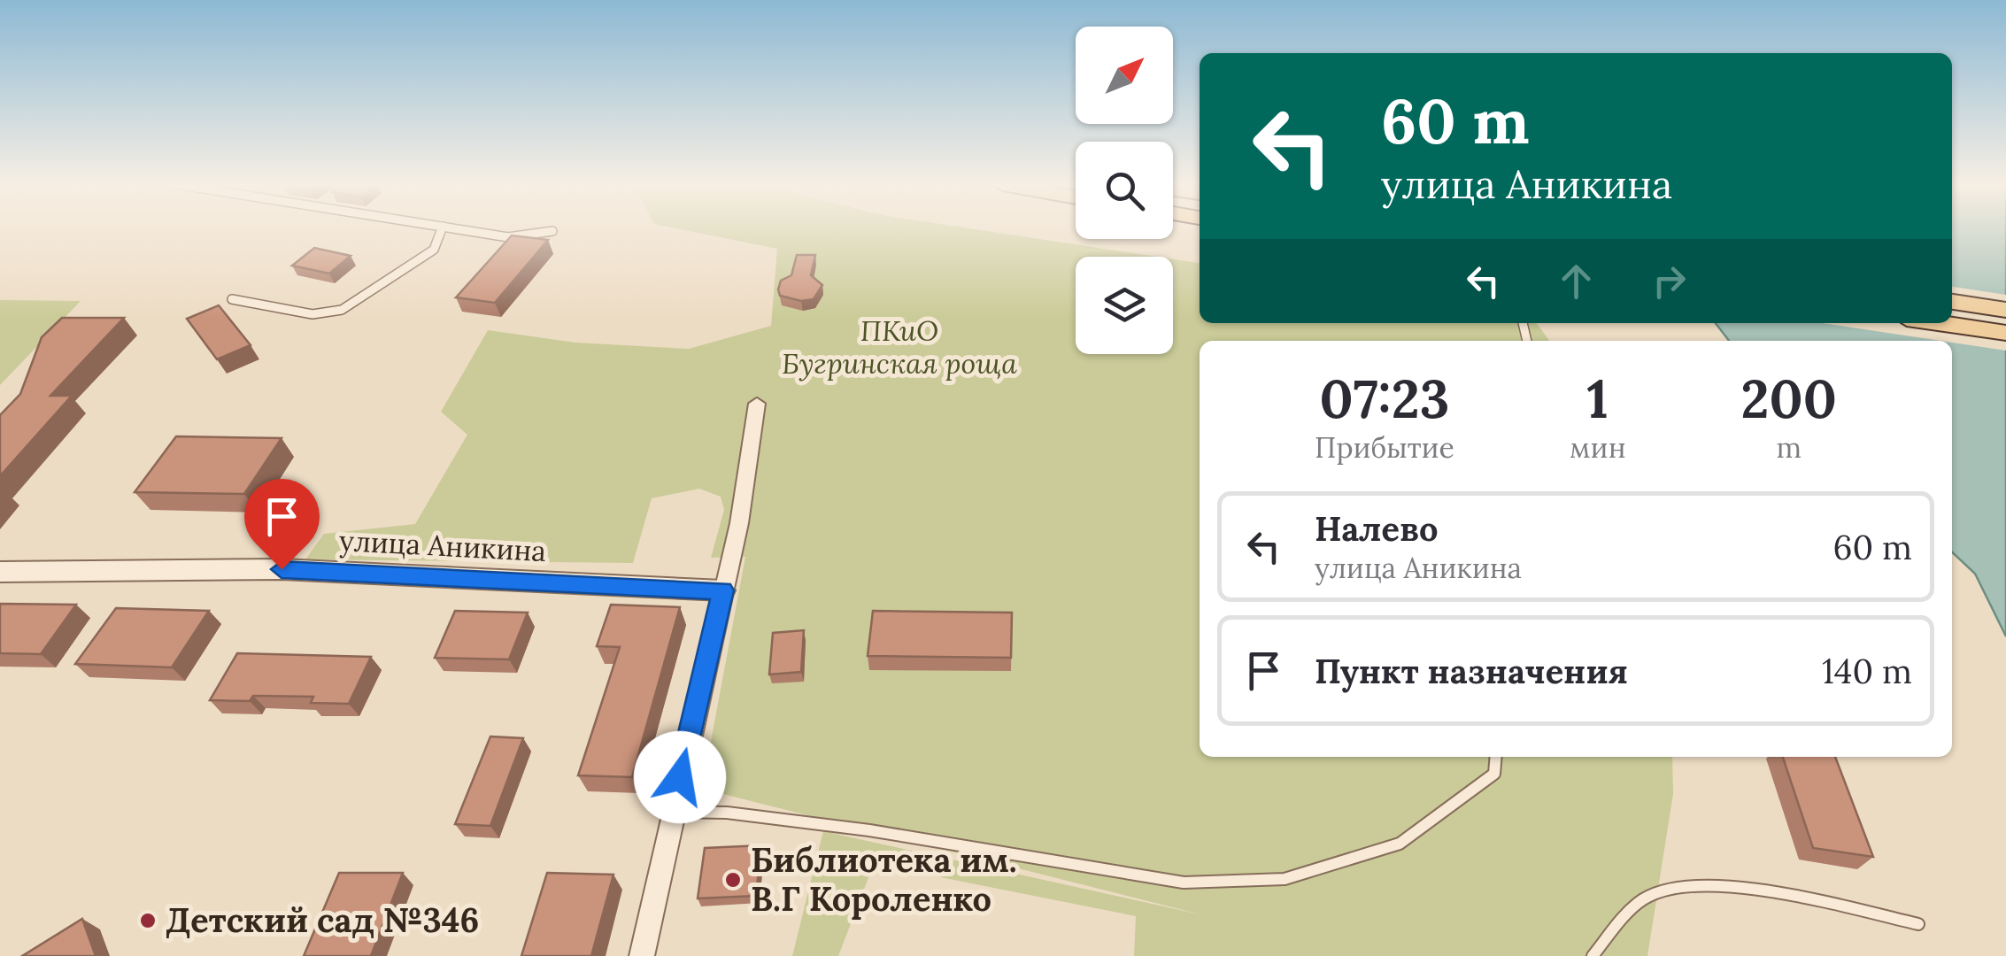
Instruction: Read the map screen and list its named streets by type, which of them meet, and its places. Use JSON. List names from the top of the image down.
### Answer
{
  "streets": {
    "street": ["улица Аникина"]
  },
  "parks": ["ПКиО Бугринская роща"],
  "places": ["Библиотека им. В.Г Короленко", "Детский сад №346"],
  "north": "top right",
  "page": {
    "turn": ["60 m", "улица Аникина"],
    "eta": [
      "07:23",
      "Прибытие",
      "1",
      "мин",
      "200",
      "m"
    ],
    "list": [
      {
        "name": "Налево",
        "note": "улица Аникина",
        "value": "60 m"
      },
      {
        "name": "Пункт назначения",
        "value": "140 m"
      }
    ]
  }
}
